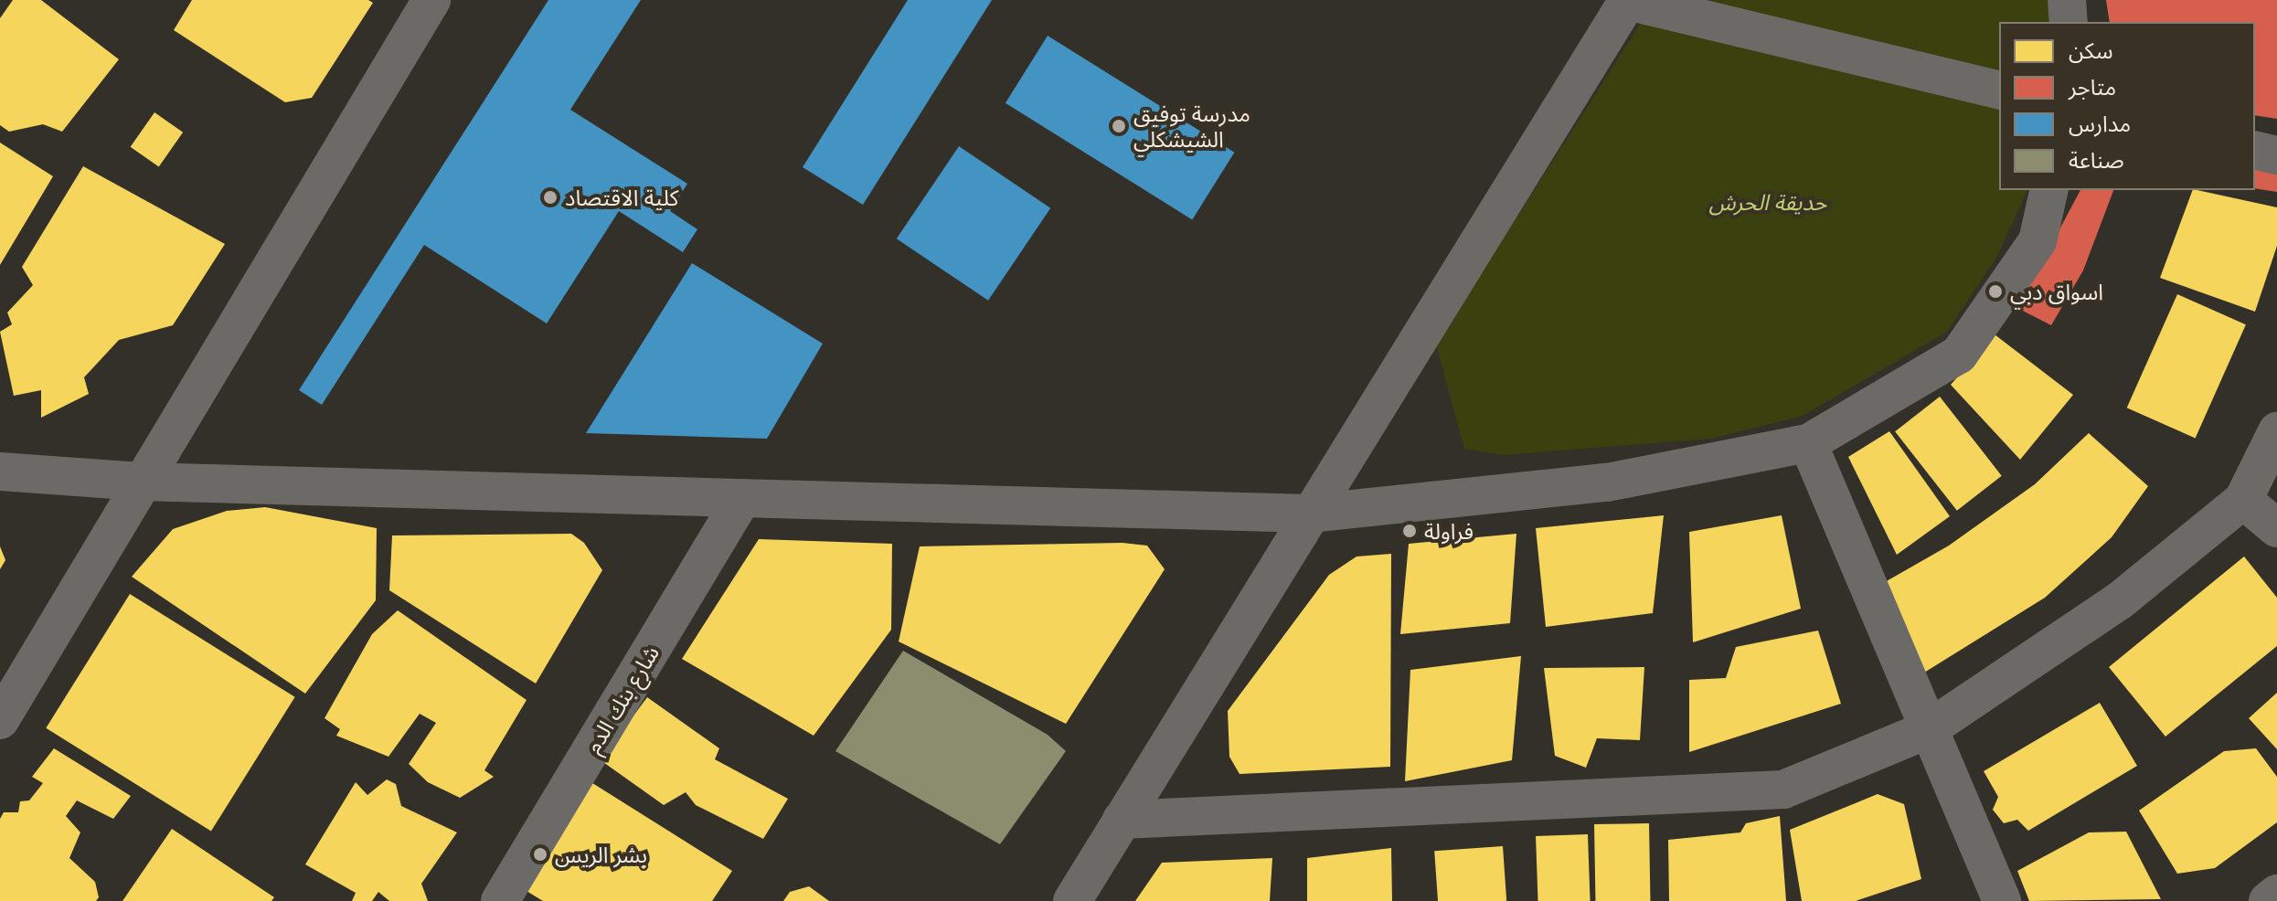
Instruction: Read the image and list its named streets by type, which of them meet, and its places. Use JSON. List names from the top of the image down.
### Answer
{
  "streets": {
    "street": ["شارع بنك الدم"]
  },
  "parks": ["حديقة الحرش"],
  "places": [
    "مدرسة توفيق الشيشكلي",
    "كلية الاقتصاد",
    "اسواق دبي",
    "فراولة",
    "بشر الريس"
  ],
  "legend": [
    "سكن",
    "متاجر",
    "مدارس",
    "صناعة"
  ]
}
